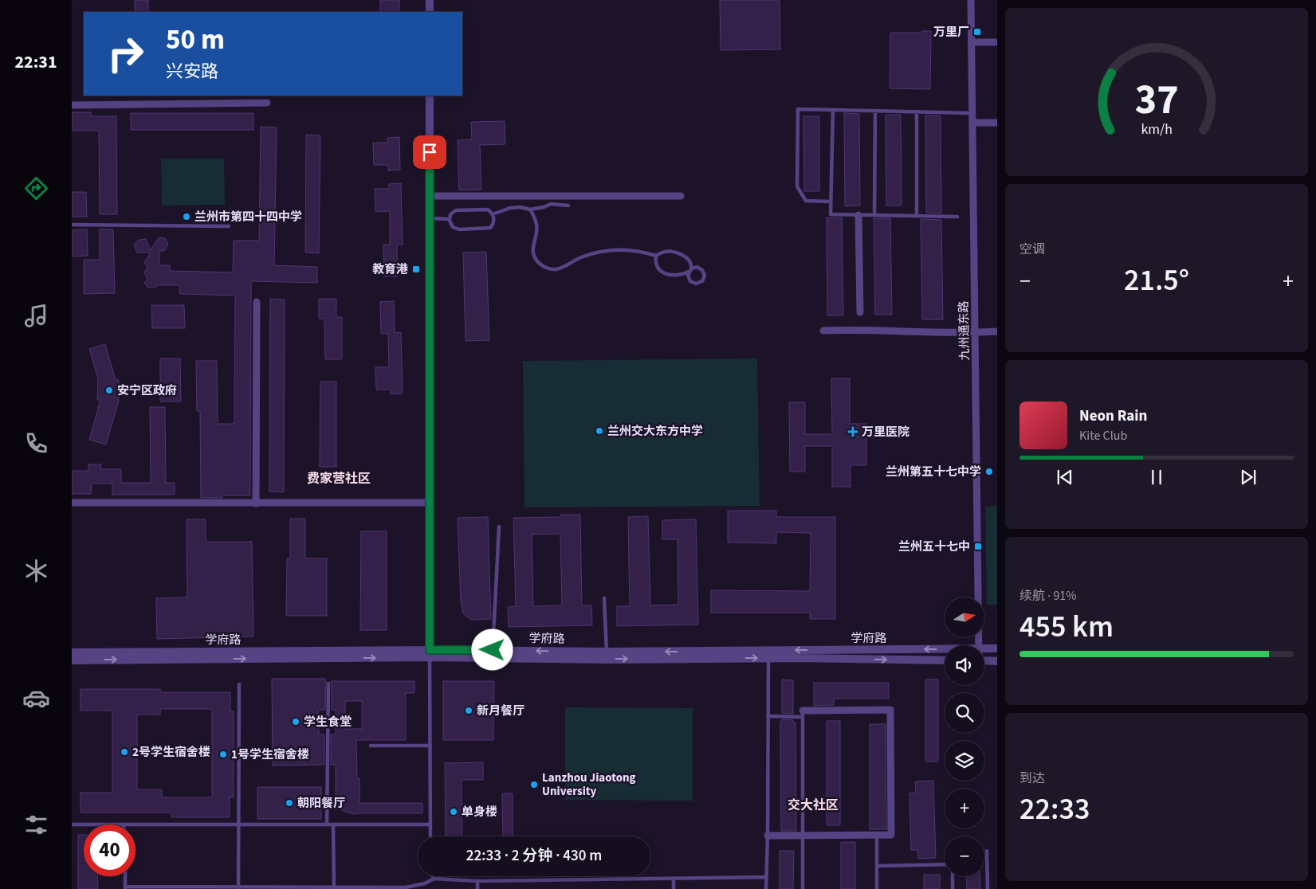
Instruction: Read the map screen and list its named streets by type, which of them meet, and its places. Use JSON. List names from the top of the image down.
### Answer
{
  "streets": {
    "street": ["九州通东路", "学府路"]
  },
  "districts": ["费家营社区", "交大社区"],
  "places": {
    "transit": ["万里厂", "教育港", "兰州五十七中"],
    "other": [
      "兰州市第四十四中学",
      "安宁区政府",
      "兰州交大东方中学",
      "兰州第五十七中学",
      "新月餐厅",
      "学生食堂",
      "2号学生宿舍楼",
      "1号学生宿舍楼",
      "Lanzhou Jiaotong University",
      "朝阳餐厅",
      "单身楼"
    ],
    "health": ["万里医院"]
  },
  "north": "right",
  "page": {
    "tabs": "22:31",
    "turn": ["50 m", "兴安路"],
    "tile": [
      "空调",
      ["续航 · 91%", "455 km"],
      ["到达", "22:33"]
    ],
    "heat": ["−", "21.5°", "+"],
    "song": ["Neon Rain", "Kite Club"],
    "map_buttons": ["+", "−"],
    "limit": "40",
    "trip": "22:33 · 2 分钟 · 430 m",
    "gauge": ["37", "km/h"]
  }
}
